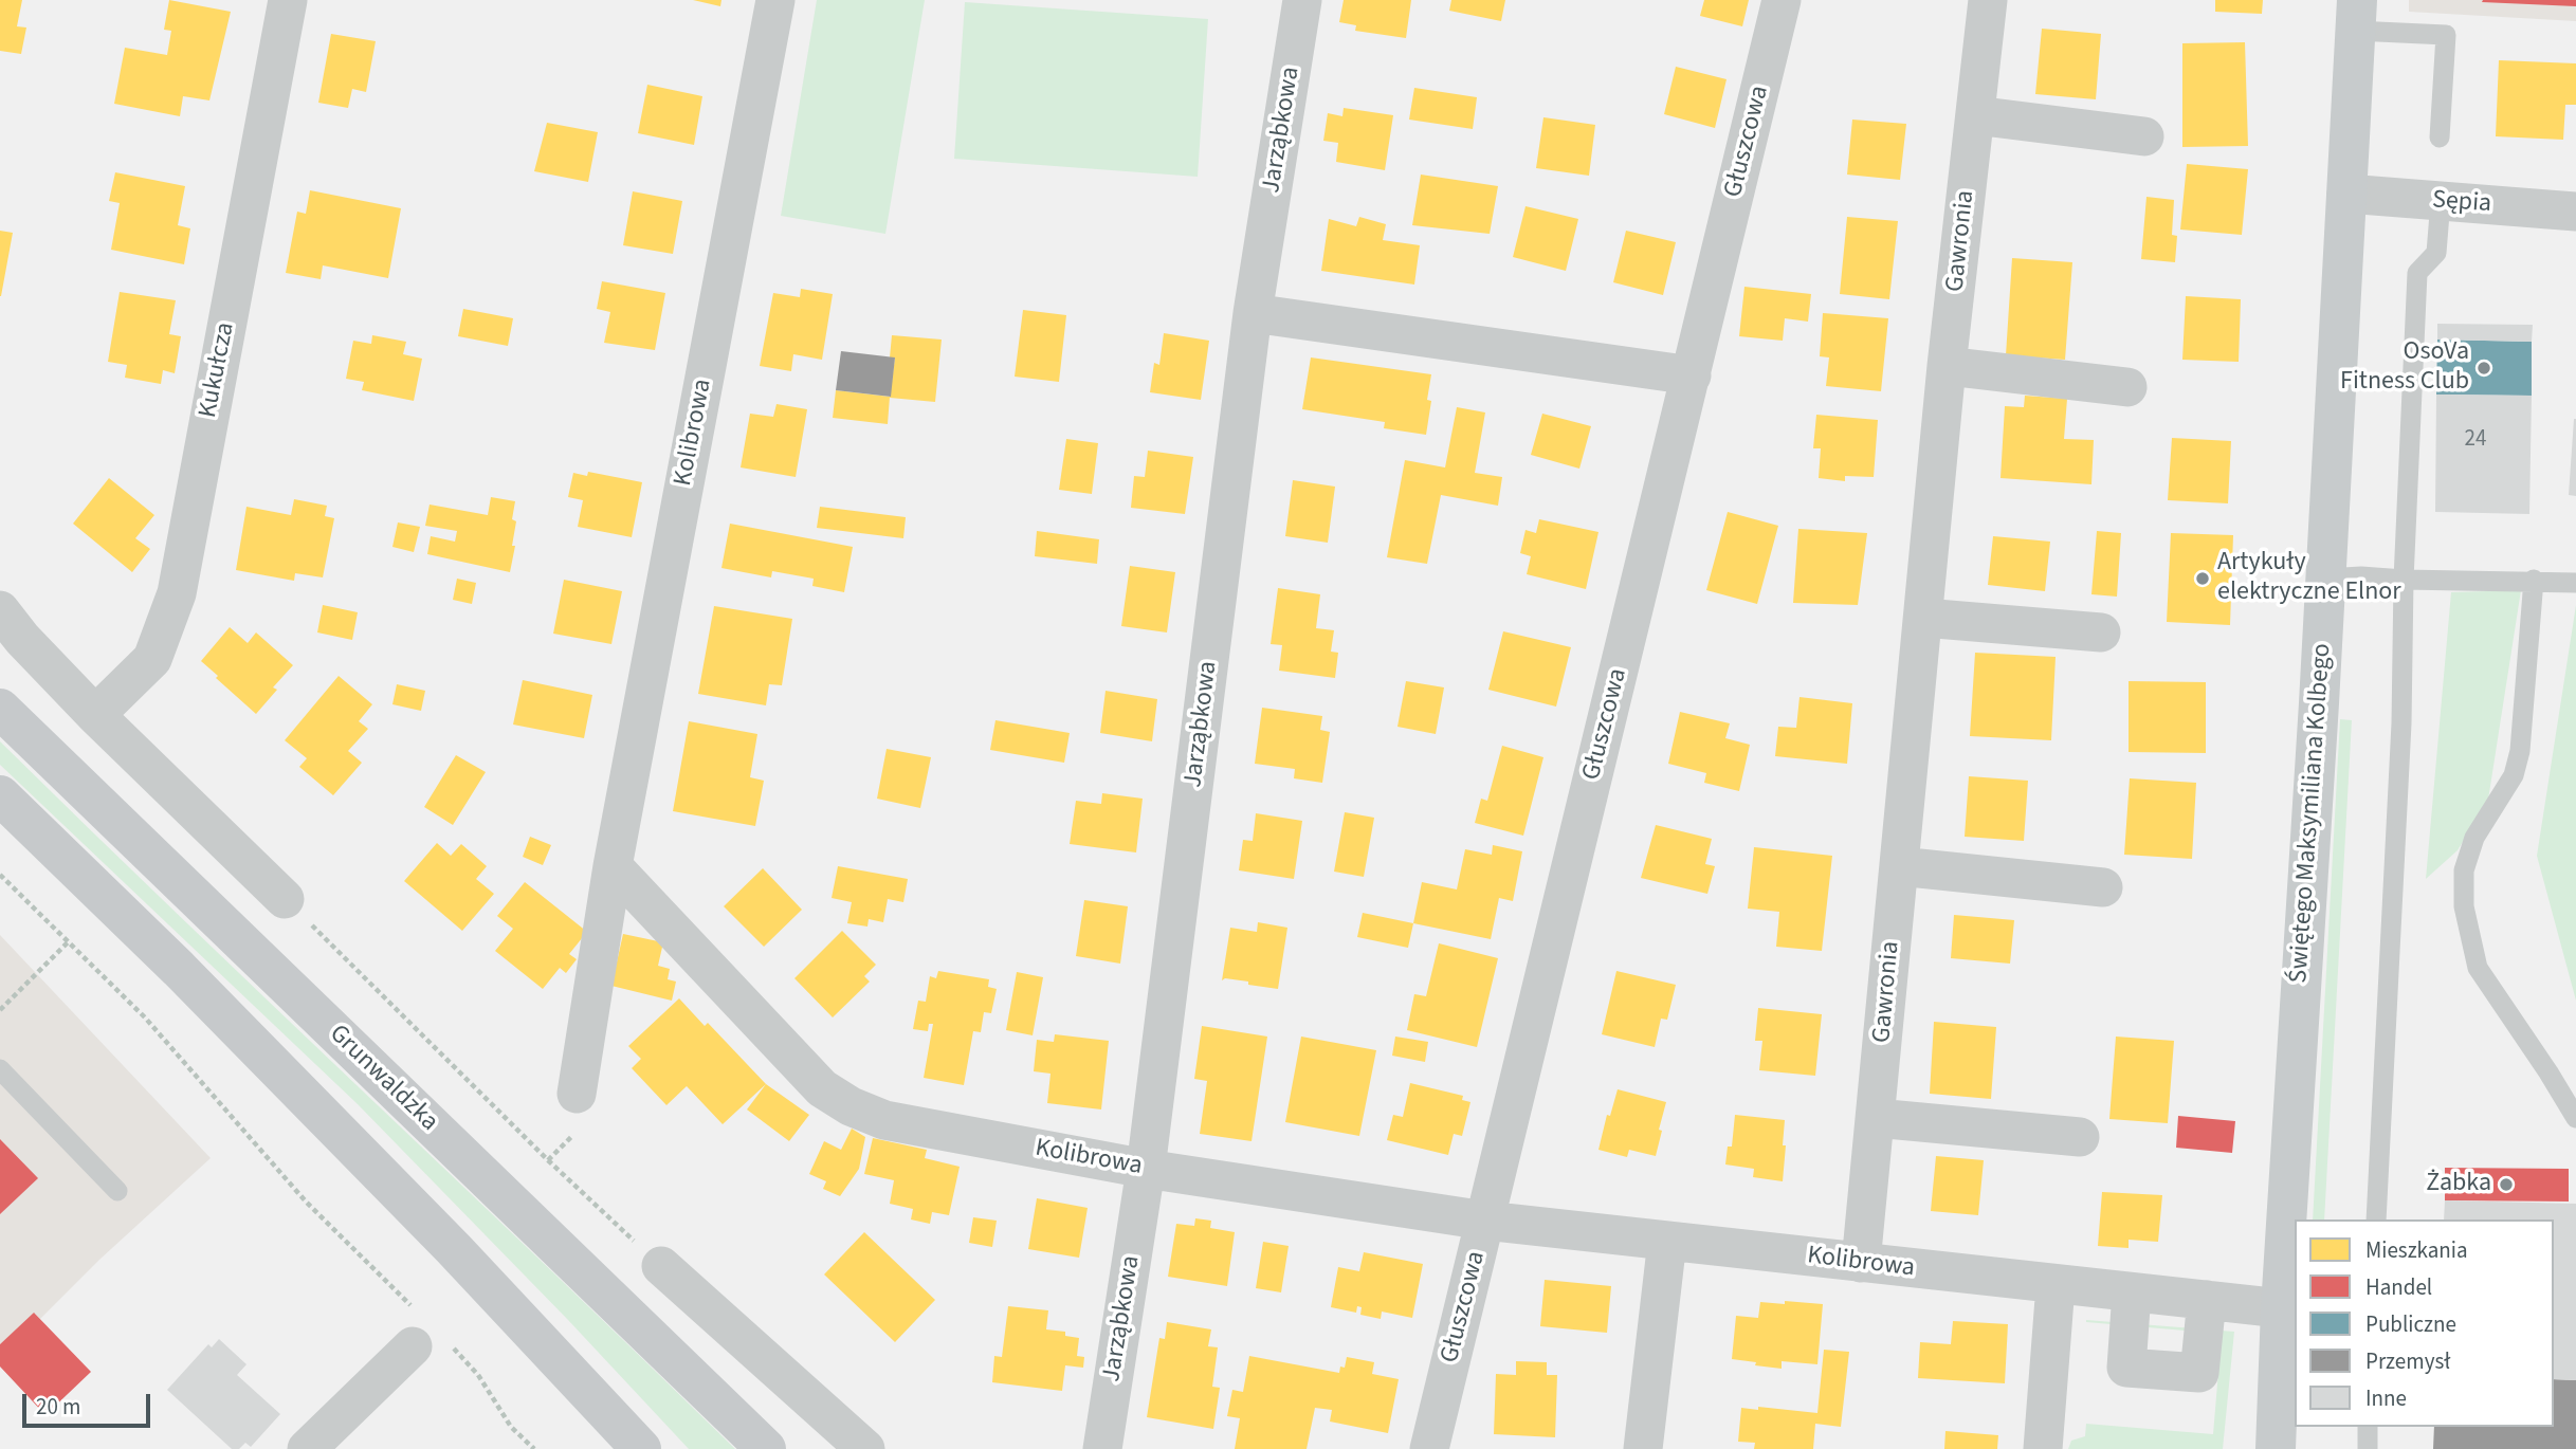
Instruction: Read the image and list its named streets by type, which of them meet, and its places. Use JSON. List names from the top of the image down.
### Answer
{
  "streets": {
    "main road": ["Świętego Maksymiliana Kolbego", "Grunwaldzka"],
    "street": [
      "Jarząbkowa",
      "Głuszcowa",
      "Sępia",
      "Gawronia",
      "Kukułcza",
      "Kolibrowa"
    ]
  },
  "crossings": [
    ["Jarząbkowa", "Kolibrowa"],
    ["Głuszcowa", "Kolibrowa"],
    ["Sępia", "Świętego Maksymiliana Kolbego"],
    ["Gawronia", "Kolibrowa"],
    ["Kolibrowa", "Świętego Maksymiliana Kolbego"]
  ],
  "places": ["OsoVa Fitness Club", "Artykuły elektryczne Elnor", "Żabka"],
  "house_numbers": ["24"],
  "legend": [
    "Mieszkania",
    "Handel",
    "Publiczne",
    "Przemysł",
    "Inne"
  ],
  "scale_bar": "20 m"
}
